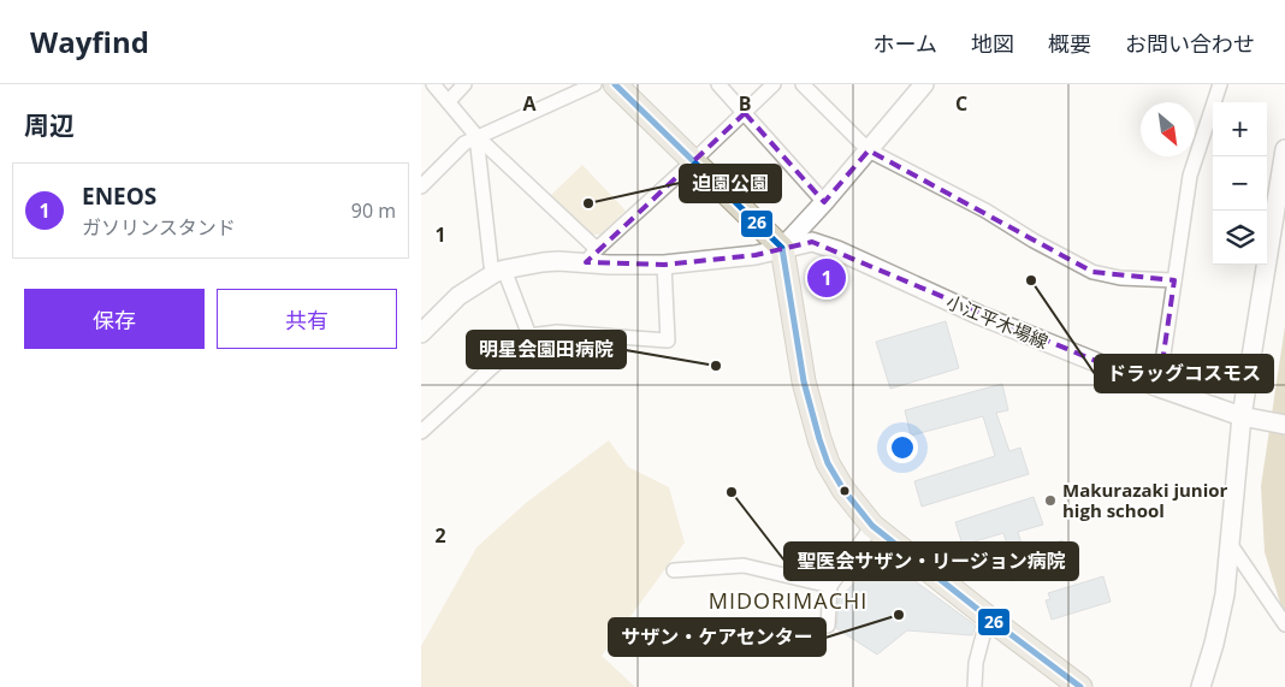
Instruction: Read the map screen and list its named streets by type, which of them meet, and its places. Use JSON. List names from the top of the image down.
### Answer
{
  "streets": {
    "street": ["小江平木場線"]
  },
  "districts": ["MIDORIMACHI"],
  "places": [
    "迫園公園",
    "ドラッグコスモス",
    "明星会園田病院",
    "聖医会サザン・リージョン病院",
    "Makurazaki junior high school",
    "サザン・ケアセンター"
  ],
  "lines": ["transit line 26"],
  "north": "bottom right",
  "page": {
    "header": "Wayfind",
    "nav": [
      "ホーム",
      "地図",
      "概要",
      "お問い合わせ"
    ],
    "heading": "周辺",
    "map_buttons": ["+", "−"],
    "list": [
      {
        "mark": "1",
        "name": "ENEOS",
        "note": "ガソリンスタンド",
        "value": "90 m"
      }
    ],
    "pins": "1",
    "buttons": ["保存", "共有"]
  },
  "grid": {
    "columns": ["A", "B", "C"],
    "rows": ["1", "2"]
  }
}
